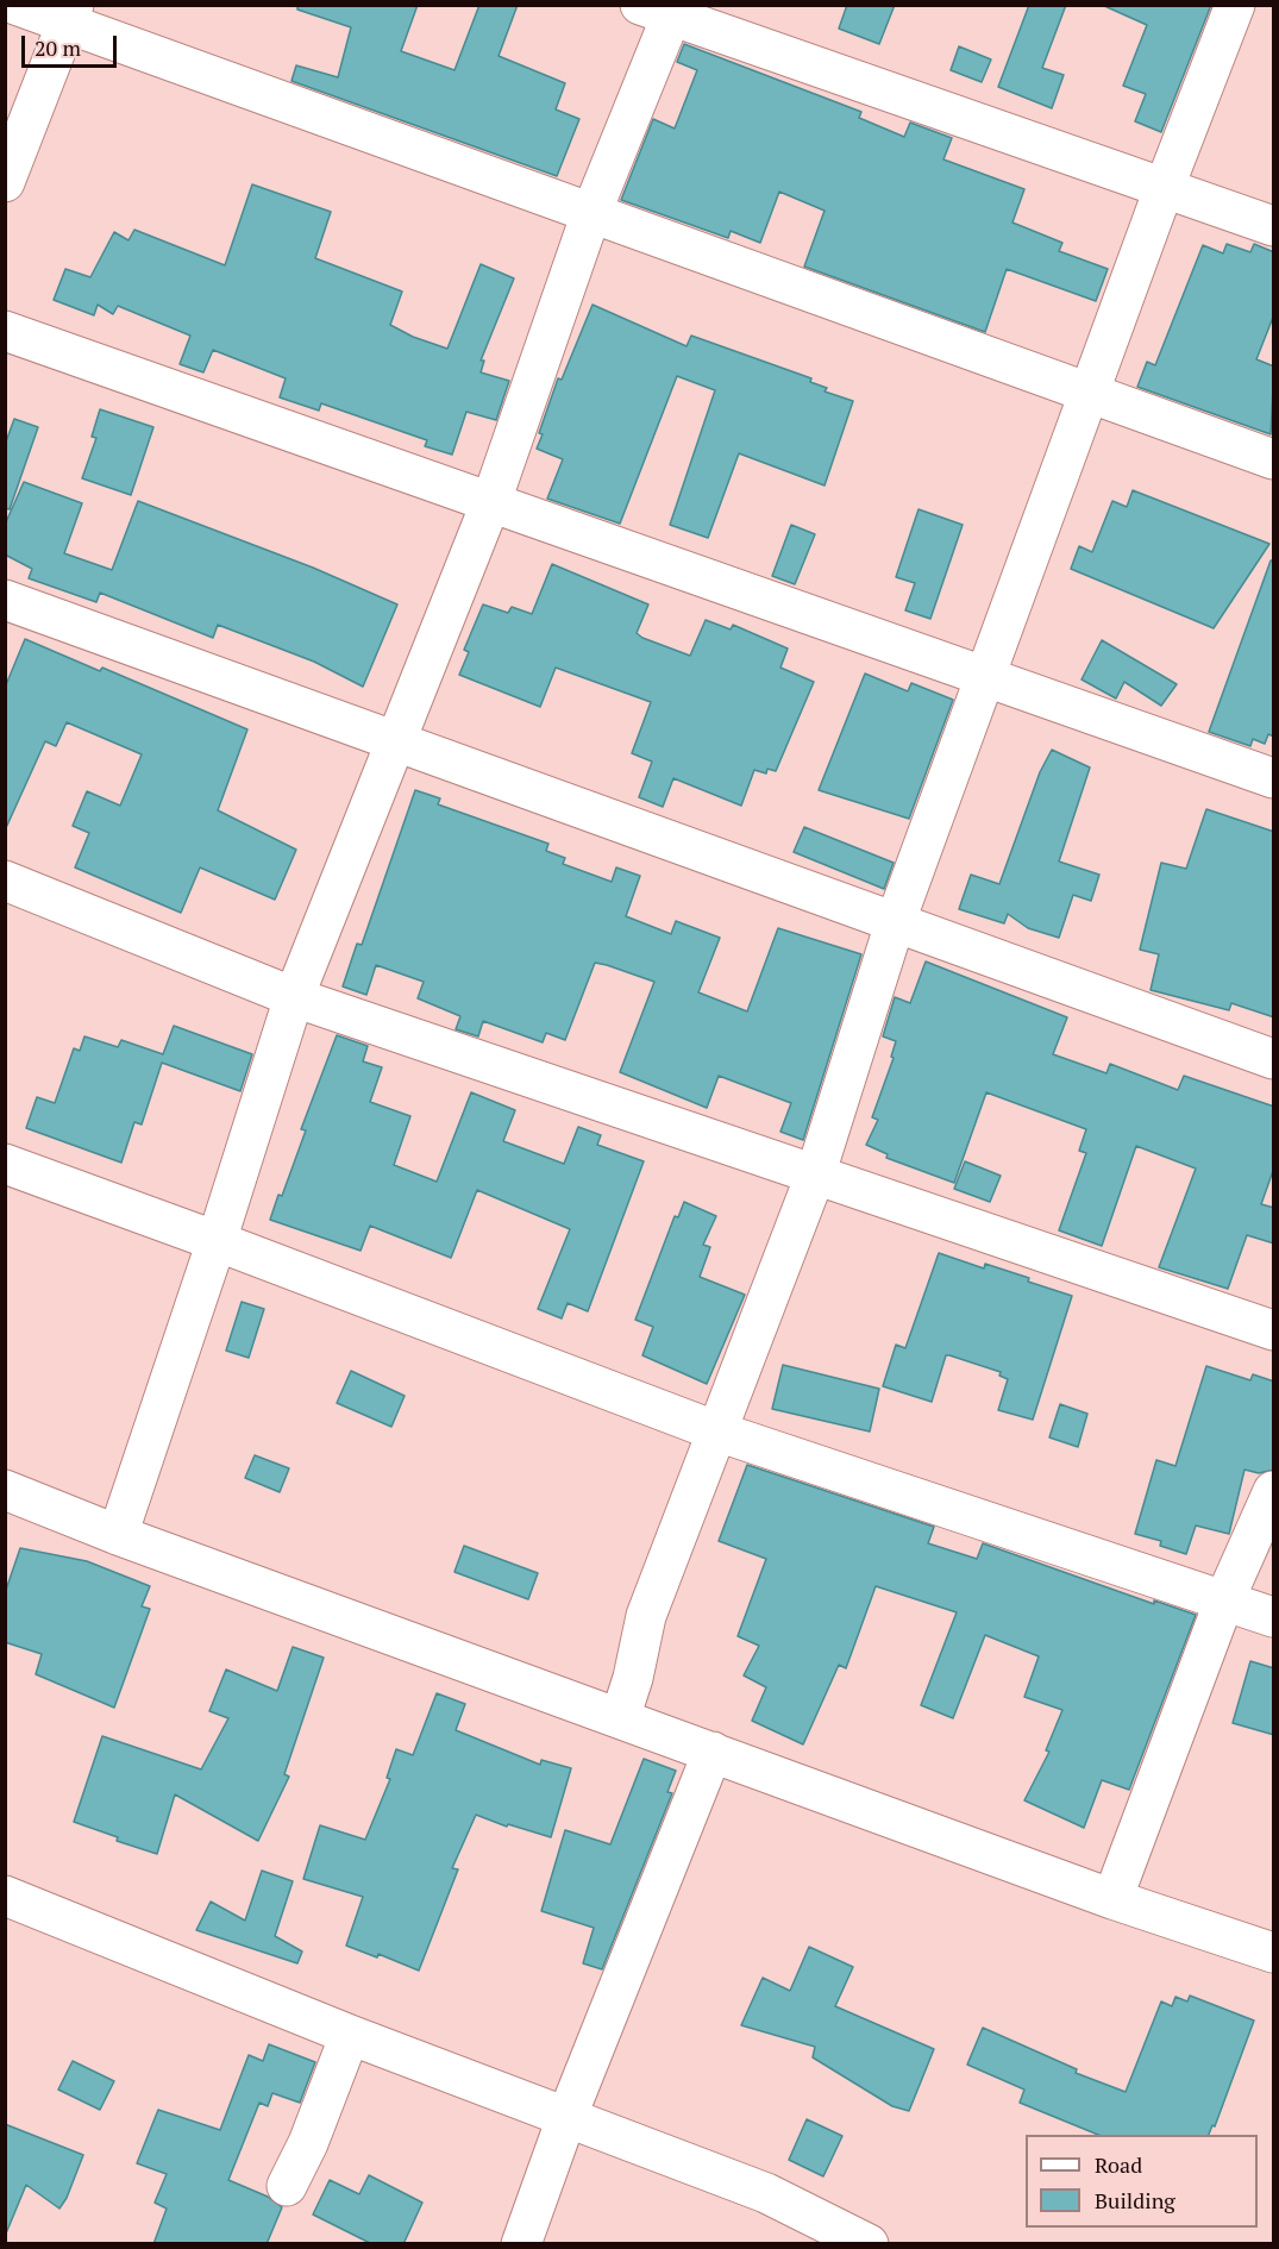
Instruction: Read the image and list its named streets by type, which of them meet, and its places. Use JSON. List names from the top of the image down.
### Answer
{
  "legend": ["Road", "Building"],
  "scale_bar": "20 m"
}
